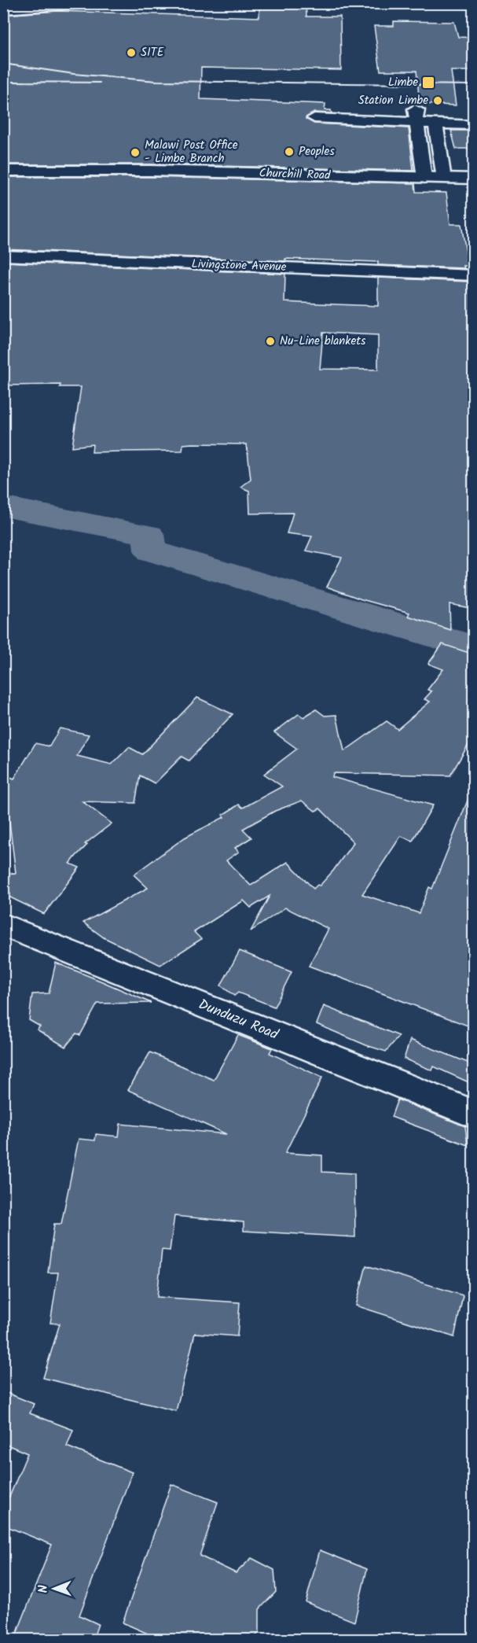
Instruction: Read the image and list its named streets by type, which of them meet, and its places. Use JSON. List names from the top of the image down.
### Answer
{
  "streets": {
    "main road": ["Churchill Road", "Livingstone Avenue", "Dunduzu Road"]
  },
  "places": {
    "other": [
      "SITE",
      "Station Limbe",
      "Peoples",
      "Malawi Post Office - Limbe Branch",
      "Nu-Line blankets"
    ],
    "transit": ["Limbe"]
  },
  "north": "left"
}
